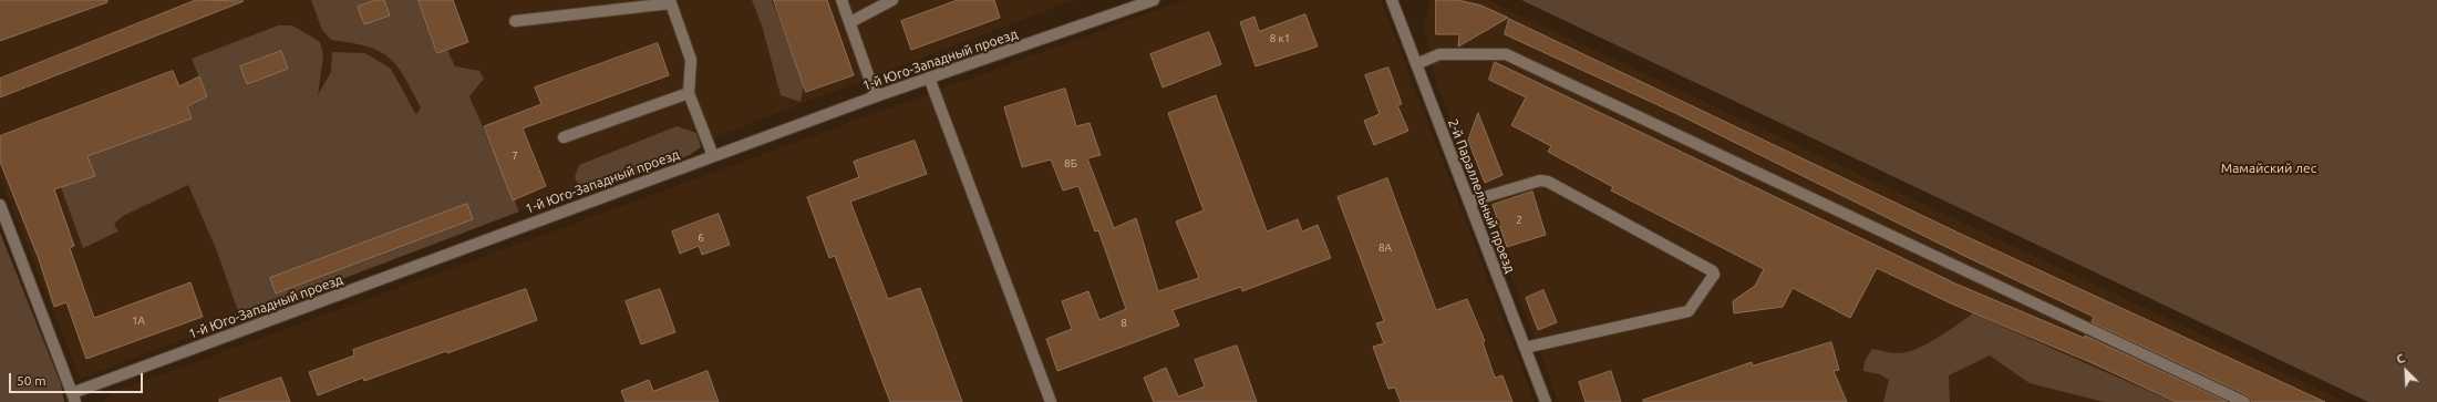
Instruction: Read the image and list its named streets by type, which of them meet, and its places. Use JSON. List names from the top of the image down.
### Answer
{
  "streets": {
    "street": ["1-й Юго-Западный проезд", "2-й Параллельный проезд"]
  },
  "parks": ["Мамайский лес"],
  "house_numbers": [
    "8 к1",
    "7",
    "8Б",
    "2",
    "6",
    "8А",
    "1А",
    "8"
  ],
  "scale_bar": "50 m",
  "north": "top left"
}
